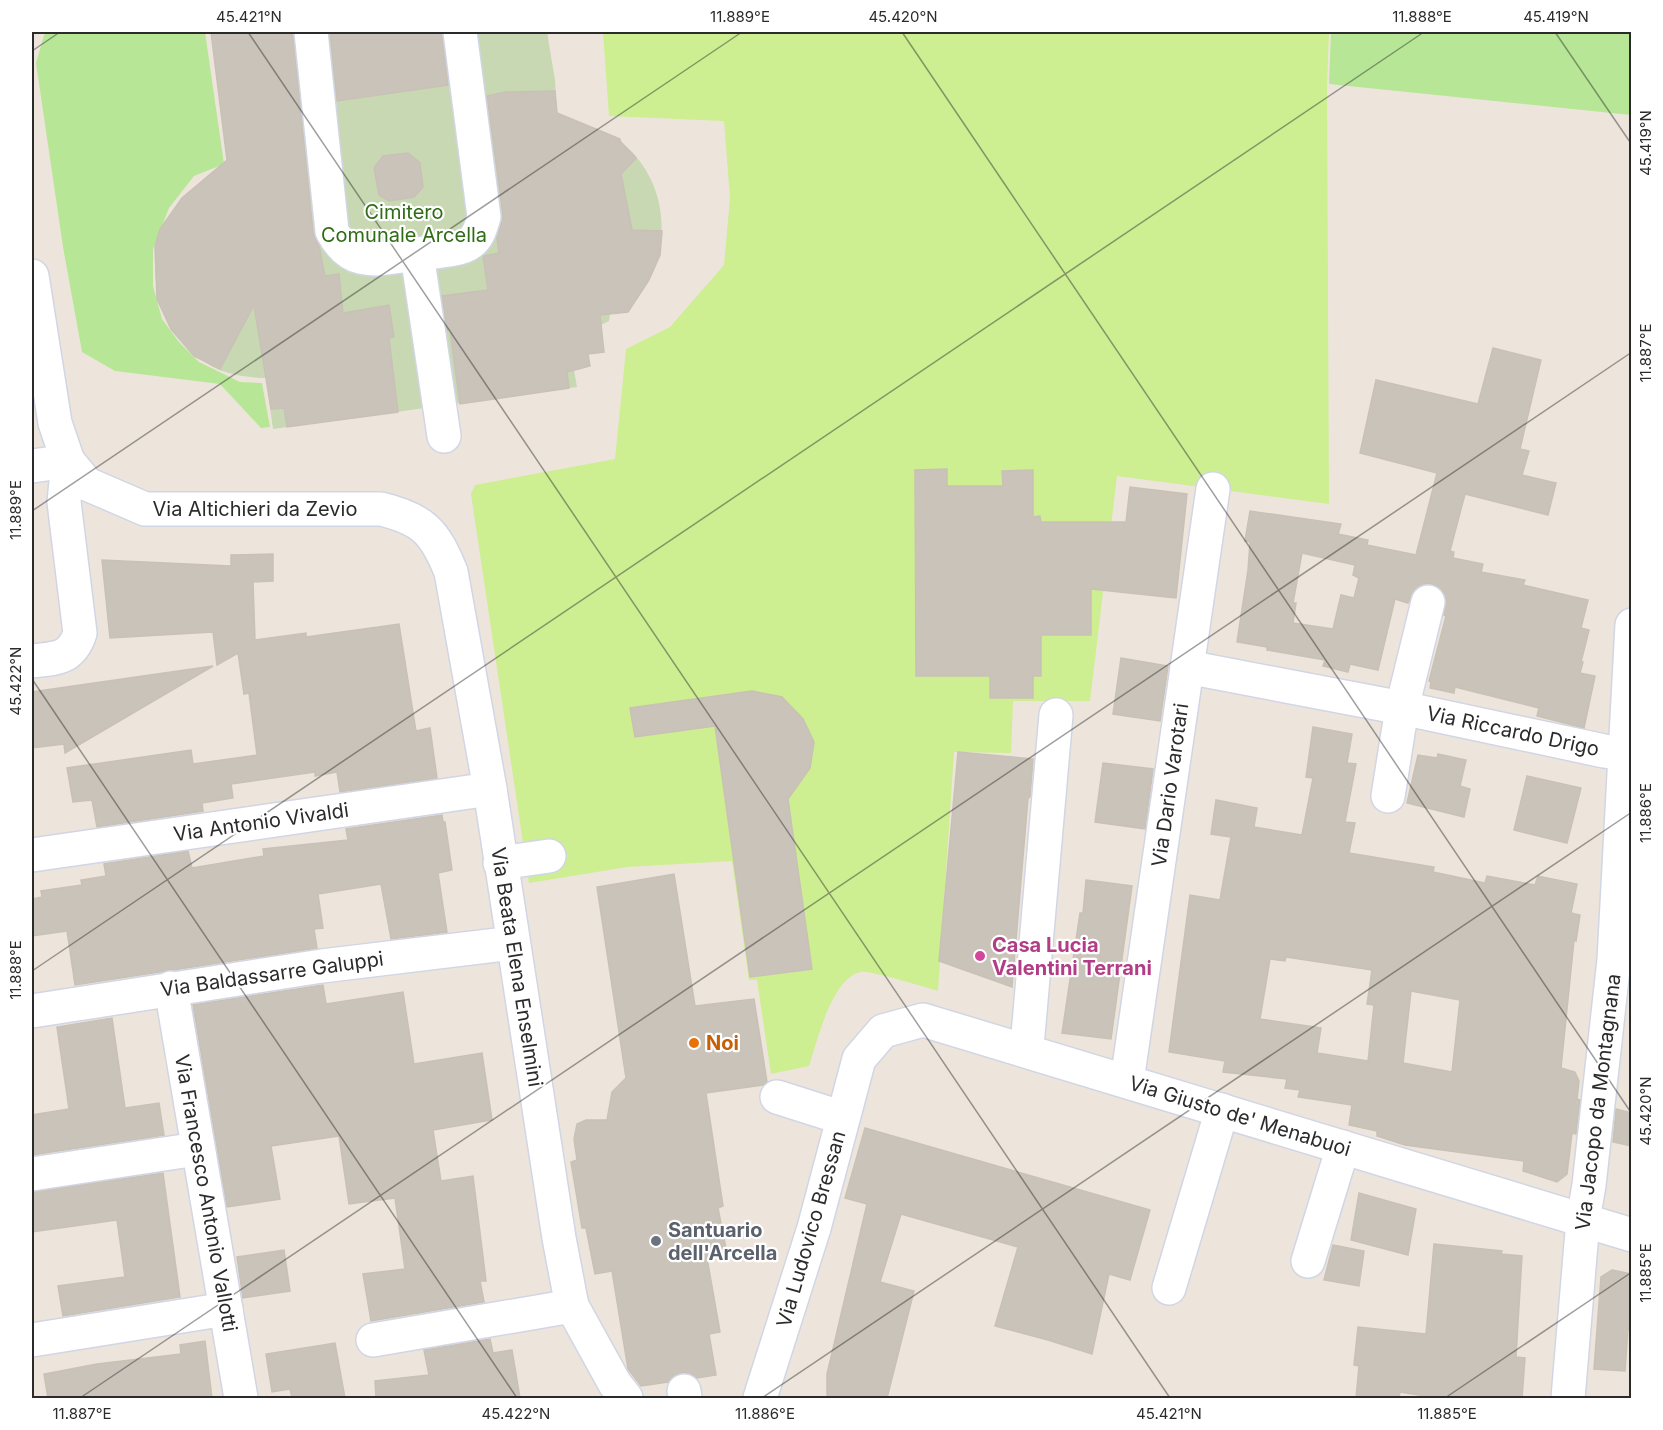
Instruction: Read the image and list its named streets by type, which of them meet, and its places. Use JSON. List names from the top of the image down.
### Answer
{
  "streets": {
    "street": [
      "Via Altichieri da Zevio",
      "Via Riccardo Drigo",
      "Via Dario Varotari",
      "Via Antonio Vivaldi",
      "Via Beata Elena Enselmini",
      "Via Baldassarre Galuppi",
      "Via Jacopo da Montagnana",
      "Via Giusto de' Menabuoi",
      "Via Francesco Antonio Vallotti",
      "Via Ludovico Bressan"
    ]
  },
  "crossings": [
    ["Via Altichieri da Zevio", "Via Beata Elena Enselmini"],
    ["Via Riccardo Drigo", "Via Dario Varotari"],
    ["Via Riccardo Drigo", "Via Jacopo da Montagnana"],
    ["Via Dario Varotari", "Via Giusto de' Menabuoi"],
    ["Via Antonio Vivaldi", "Via Beata Elena Enselmini"],
    ["Via Beata Elena Enselmini", "Via Baldassarre Galuppi"],
    ["Via Baldassarre Galuppi", "Via Francesco Antonio Vallotti"],
    ["Via Jacopo da Montagnana", "Via Giusto de' Menabuoi"],
    ["Via Giusto de' Menabuoi", "Via Ludovico Bressan"]
  ],
  "parks": ["Cimitero Comunale Arcella"],
  "places": ["Casa Lucia Valentini Terrani", "Noi", "Santuario dell'Arcella"],
  "coordinates": [
    "45.421°N",
    "11.889°E",
    "45.420°N",
    "11.888°E",
    "45.419°N",
    "11.887°E",
    "45.422°N",
    "11.886°E",
    "11.885°E"
  ]
}
